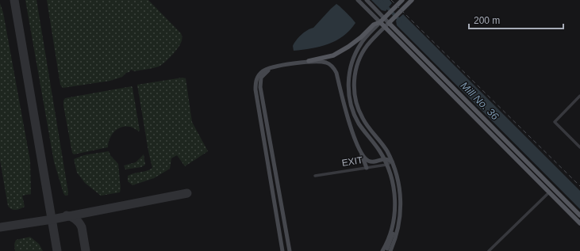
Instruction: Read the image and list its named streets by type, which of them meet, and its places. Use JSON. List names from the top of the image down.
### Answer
{
  "streets": {
    "street": ["EXIT"]
  },
  "water": ["Mill No. 36"],
  "scale_bar": "200 m"
}
